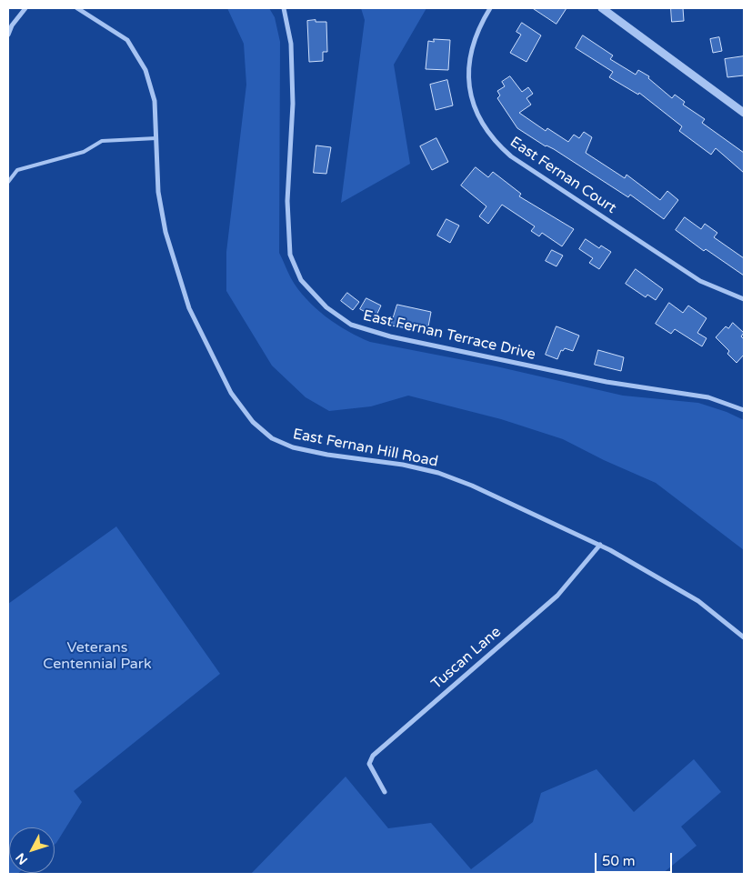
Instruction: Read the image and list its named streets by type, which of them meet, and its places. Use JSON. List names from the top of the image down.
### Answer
{
  "streets": {
    "street": [
      "East Fernan Court",
      "East Fernan Terrace Drive",
      "East Fernan Hill Road",
      "Tuscan Lane"
    ]
  },
  "crossings": [
    ["East Fernan Hill Road", "Tuscan Lane"]
  ],
  "parks": ["Veterans Centennial Park"],
  "scale_bar": "50 m",
  "north": "bottom left"
}
